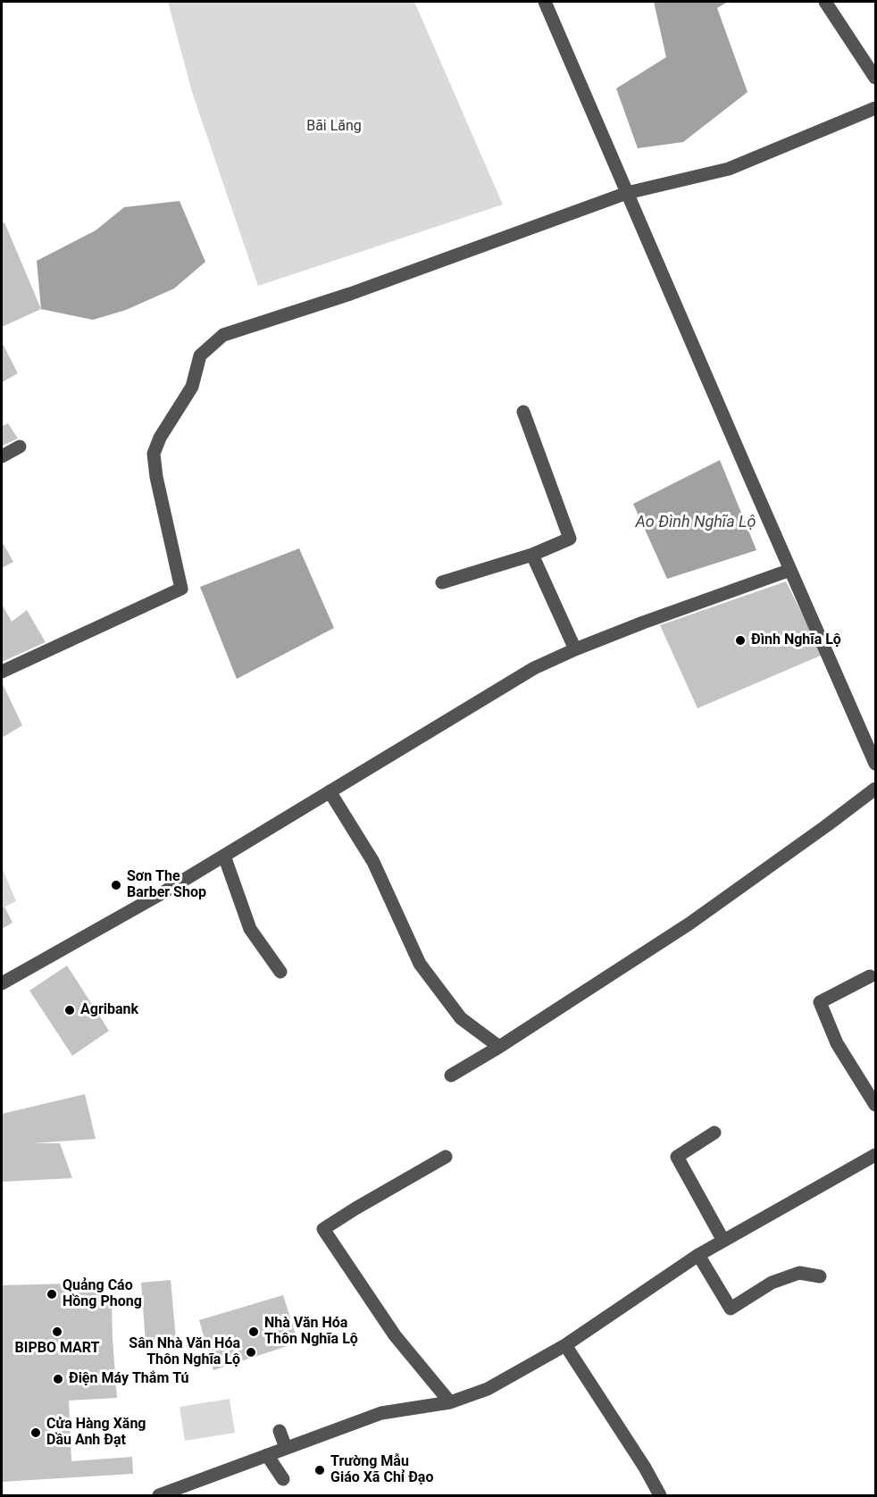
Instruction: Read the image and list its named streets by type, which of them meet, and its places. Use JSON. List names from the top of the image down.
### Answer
{
  "water": ["Ao Đình Nghĩa Lộ"],
  "parks": ["Bãi Lăng"],
  "places": [
    "Đình Nghĩa Lộ",
    "Sơn The Barber Shop",
    "Agribank",
    "Quảng Cáo Hồng Phong",
    "BIPBO MART",
    "Nhà Văn Hóa Thôn Nghĩa Lộ",
    "Sân Nhà Văn Hóa Thôn Nghĩa Lộ",
    "Điện Máy Thắm Tú",
    "Cửa Hàng Xăng Dầu Anh Đạt",
    "Trường Mẫu Giáo Xã Chỉ Đạo"
  ]
}
